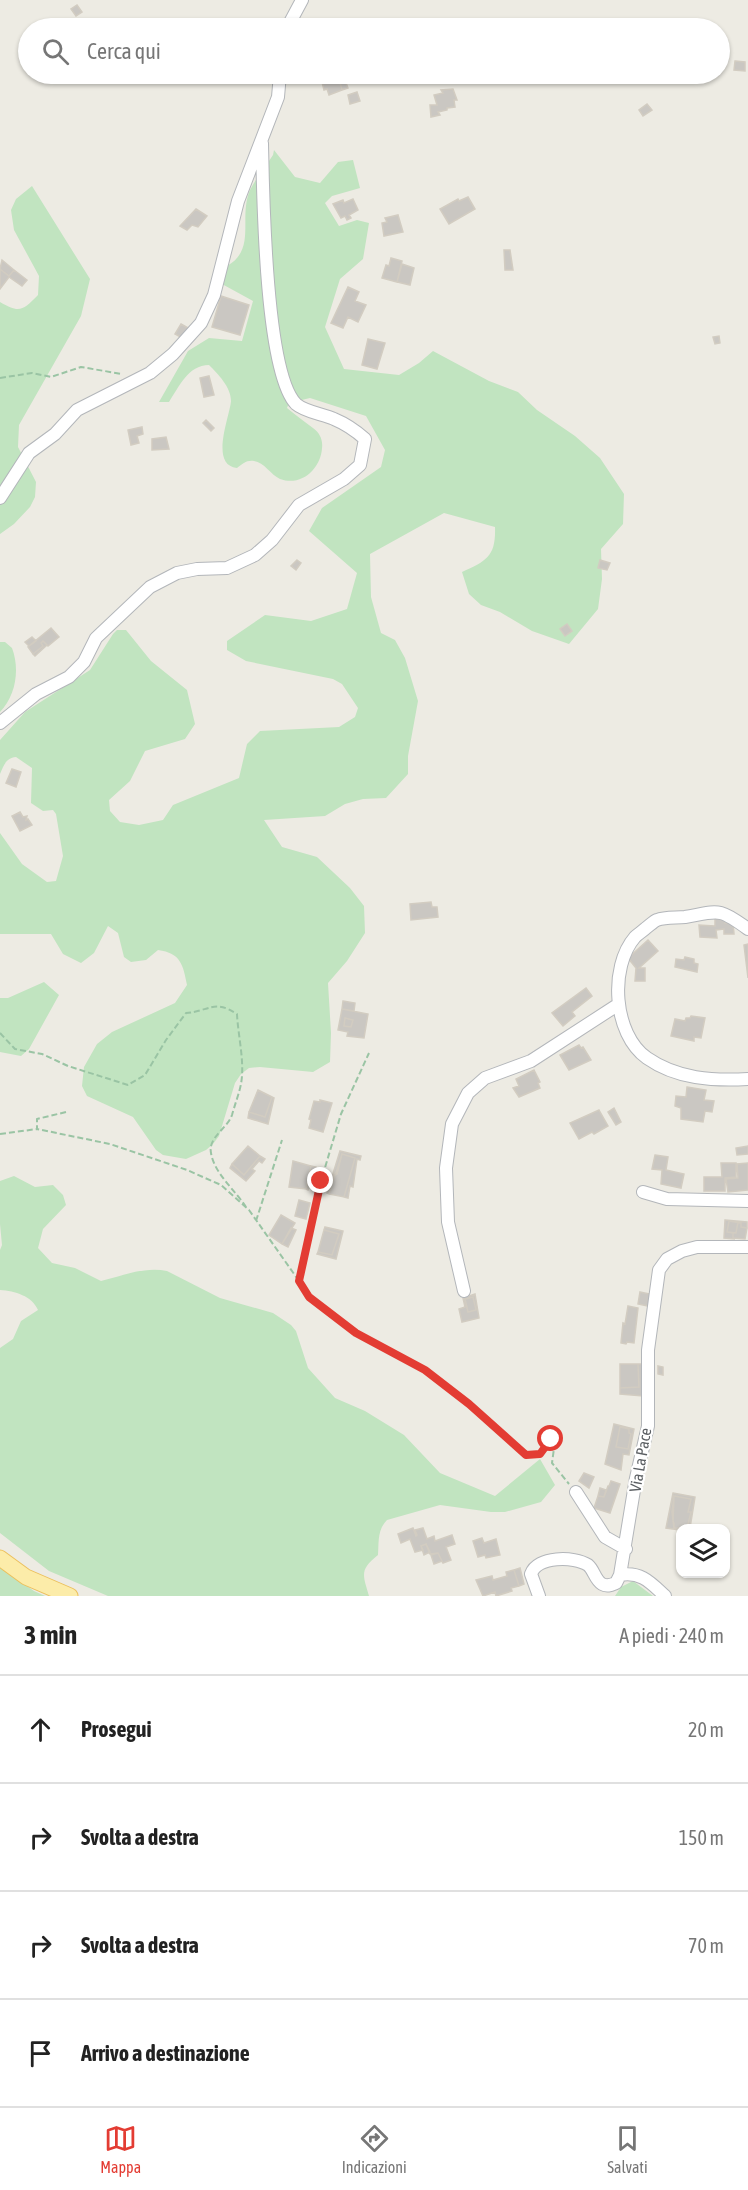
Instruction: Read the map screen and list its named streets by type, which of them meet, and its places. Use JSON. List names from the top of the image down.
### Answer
{
  "streets": {
    "street": ["Via La Pace"]
  },
  "page": {
    "search": "Cerca qui",
    "heading": ["3 min", "A piedi · 240 m"],
    "list": [
      ["Prosegui", "20 m"],
      ["Svolta a destra", "150 m"],
      ["Svolta a destra", "70 m"],
      "Arrivo a destinazione"
    ],
    "nav": ["Mappa", "Indicazioni", "Salvati"]
  }
}
